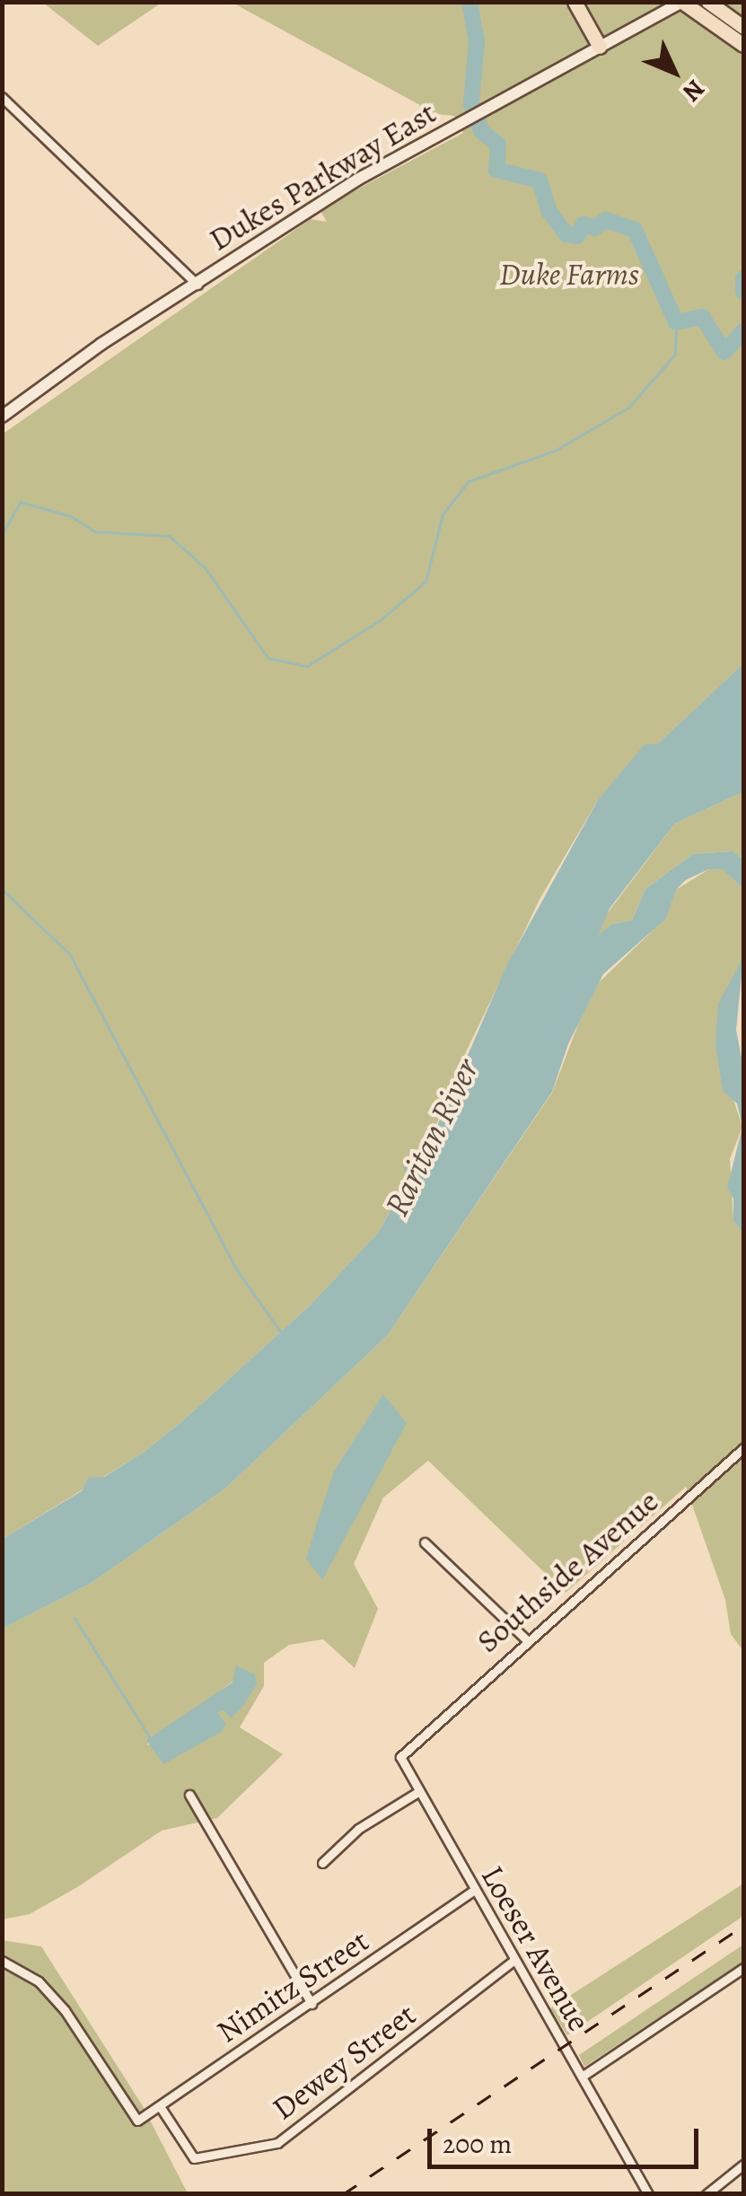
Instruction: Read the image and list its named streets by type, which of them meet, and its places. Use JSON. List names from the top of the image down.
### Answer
{
  "streets": {
    "street": [
      "Dukes Parkway East",
      "Southside Avenue",
      "Loeser Avenue",
      "Nimitz Street",
      "Dewey Street"
    ]
  },
  "crossings": [
    ["Southside Avenue", "Loeser Avenue"],
    ["Loeser Avenue", "Nimitz Street"],
    ["Loeser Avenue", "Dewey Street"],
    ["Nimitz Street", "Dewey Street"]
  ],
  "water": ["Raritan River"],
  "parks": ["Duke Farms"],
  "scale_bar": "200 m",
  "north": "bottom right"
}
